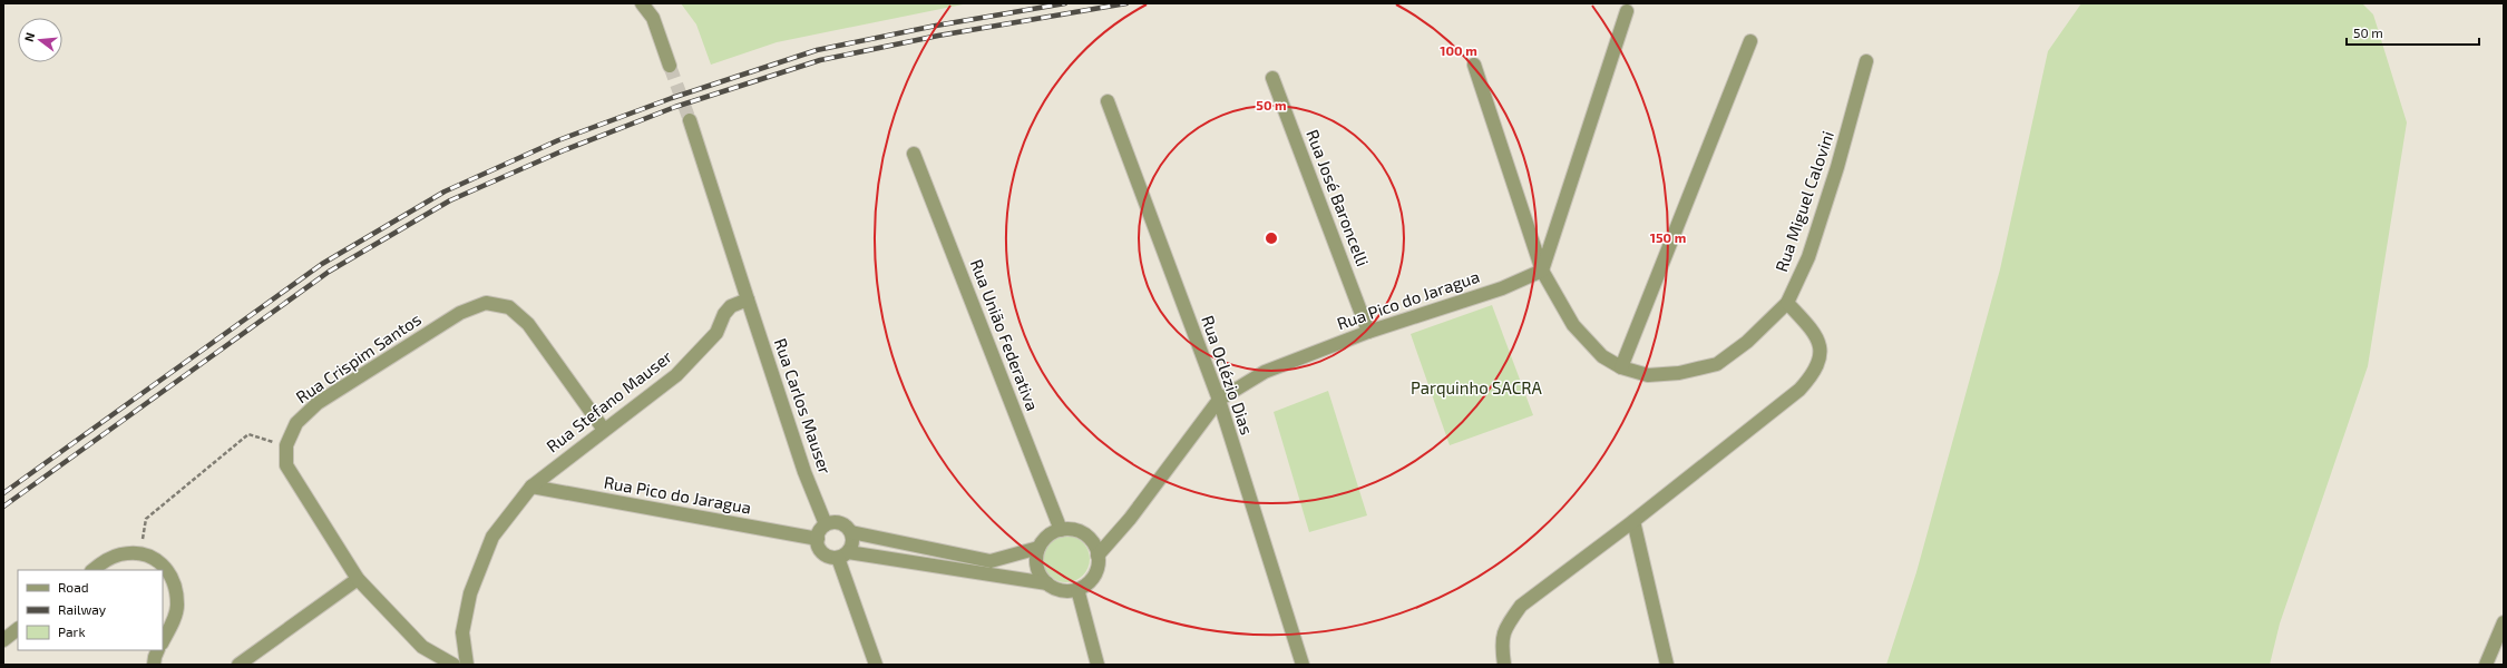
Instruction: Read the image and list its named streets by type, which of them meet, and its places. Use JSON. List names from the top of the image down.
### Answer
{
  "streets": {
    "street": [
      "Rua José Baroncelli",
      "Rua Miguel Calovini",
      "Rua Pico do Jaragua",
      "Rua União Federativa",
      "Rua Crispim Santos",
      "Rua Oclézio Dias",
      "Rua Stefano Mauser",
      "Rua Carlos Mauser"
    ]
  },
  "crossings": [
    ["Rua José Baroncelli", "Rua Pico do Jaragua"],
    ["Rua Miguel Calovini", "Rua Pico do Jaragua"],
    ["Rua Pico do Jaragua", "Rua União Federativa"],
    ["Rua Pico do Jaragua", "Rua Oclézio Dias"],
    ["Rua Pico do Jaragua", "Rua Stefano Mauser"],
    ["Rua Pico do Jaragua", "Rua Carlos Mauser"],
    ["Rua Crispim Santos", "Rua Stefano Mauser"],
    ["Rua Stefano Mauser", "Rua Carlos Mauser"]
  ],
  "parks": ["Parquinho SACRA"],
  "legend": ["Road", "Railway", "Park"],
  "scale_bar": "50 m",
  "north": "left",
  "rings": ["100 m", "50 m", "150 m"]
}
